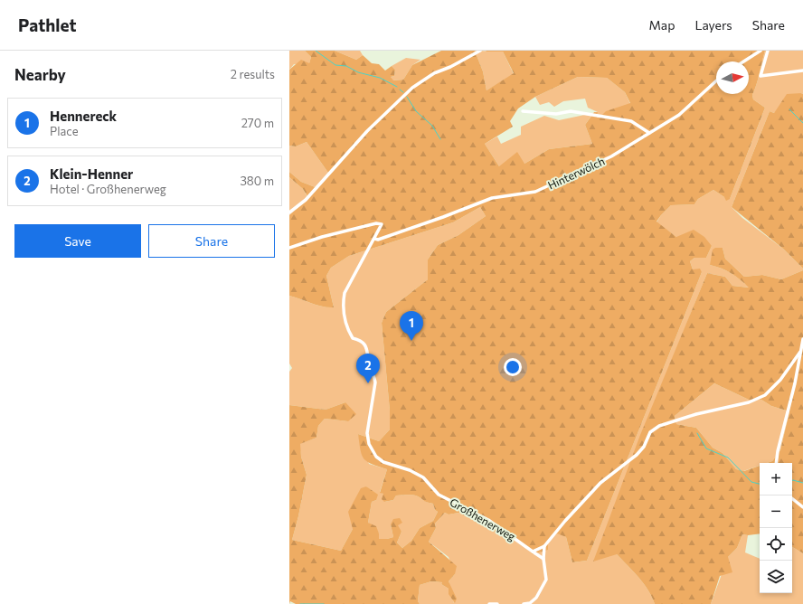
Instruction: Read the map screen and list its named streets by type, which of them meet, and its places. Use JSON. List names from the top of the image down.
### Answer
{
  "streets": {
    "street": ["Hinterwölch", "Großhenerweg"]
  },
  "crossings": [
    ["Hinterwölch", "Großhenerweg"]
  ],
  "north": "right",
  "page": {
    "header": "Pathlet",
    "nav": ["Map", "Layers", "Share"],
    "heading": ["Nearby", "2 results"],
    "list": [
      {
        "mark": "1",
        "name": "Hennereck",
        "note": "Place",
        "value": "270 m"
      },
      {
        "mark": "2",
        "name": "Klein-Henner",
        "note": "Hotel · Großhenerweg",
        "value": "380 m"
      }
    ],
    "buttons": ["Save", "Share"],
    "pins": ["1", "2"],
    "map_buttons": ["+", "−"]
  }
}
